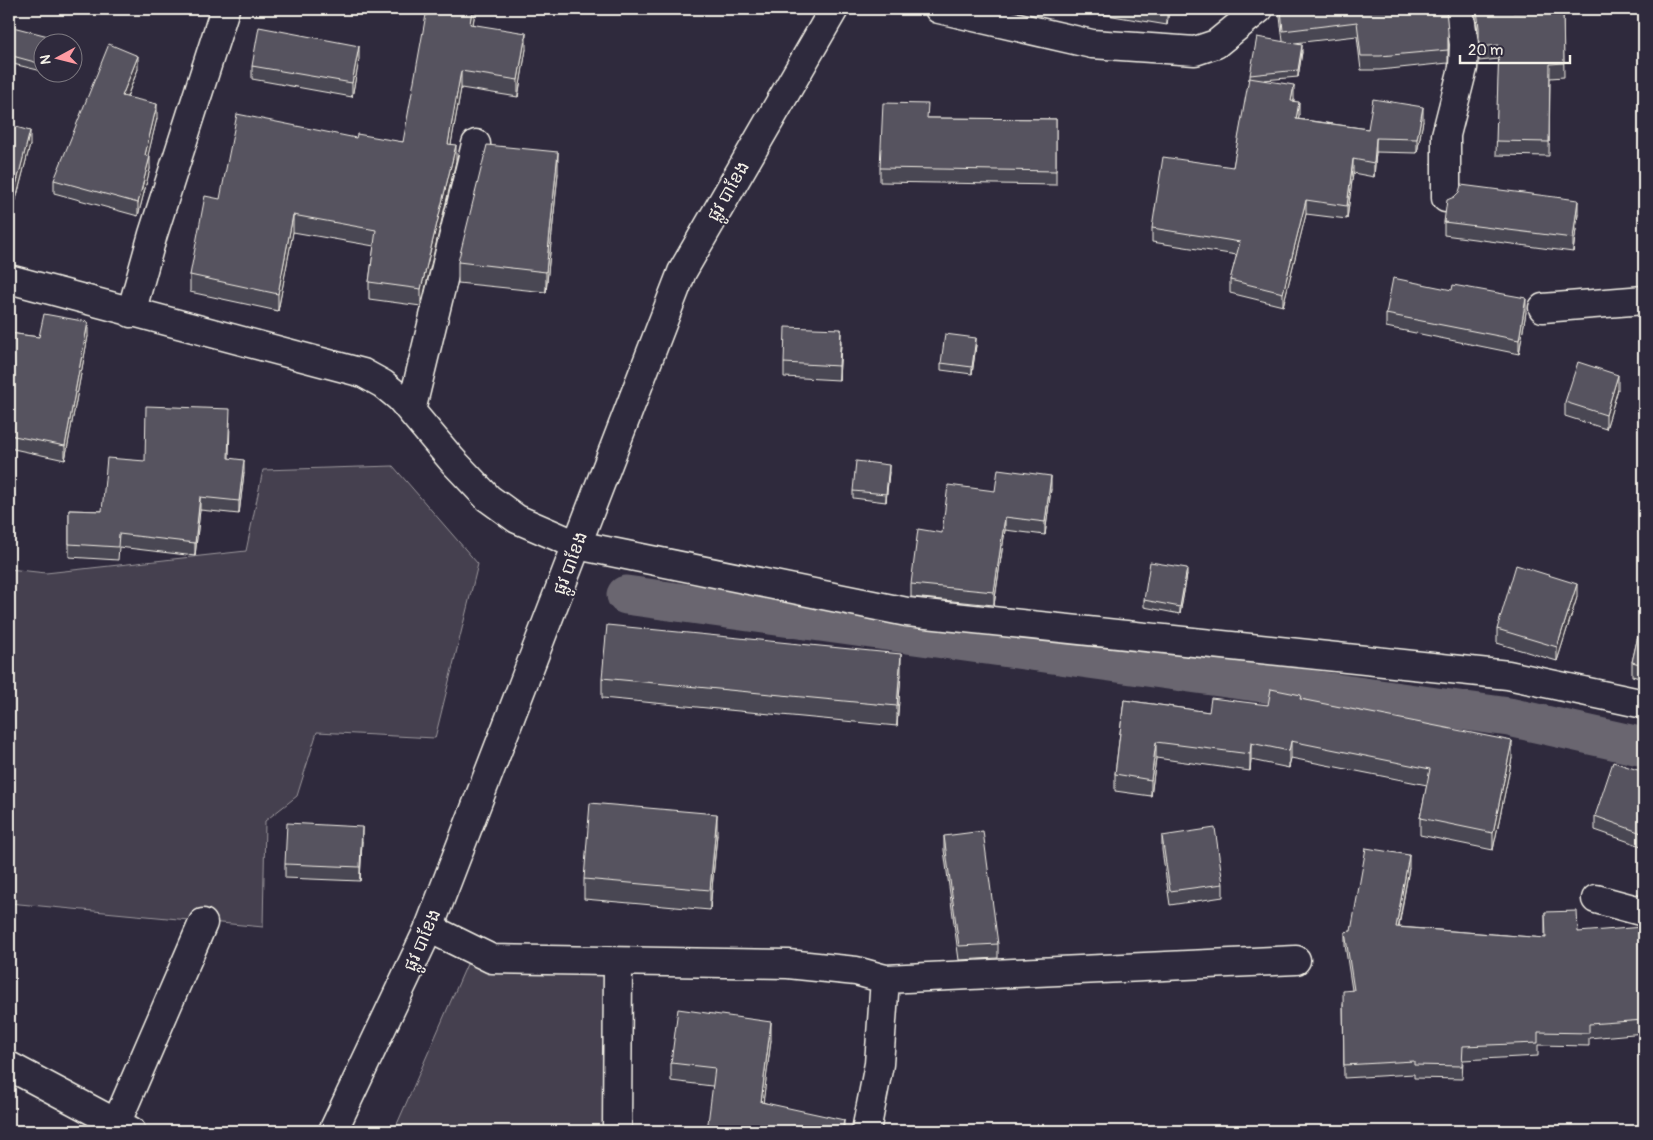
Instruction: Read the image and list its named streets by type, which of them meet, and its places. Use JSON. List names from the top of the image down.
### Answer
{
  "streets": {
    "street": ["ផ្លូវ បាខែង"]
  },
  "scale_bar": "20 m",
  "north": "left"
}
